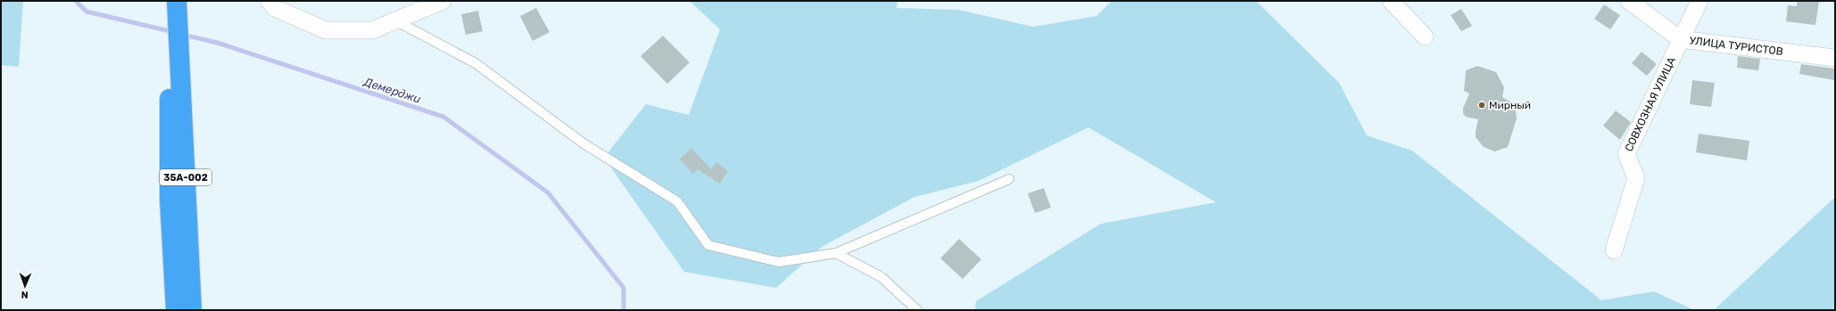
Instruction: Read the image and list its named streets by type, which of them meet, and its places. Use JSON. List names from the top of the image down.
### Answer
{
  "streets": {
    "highway": ["35А-002"],
    "street": ["УЛИЦА ТУРИСТОВ", "СОВХОЗНАЯ УЛИЦА"]
  },
  "crossings": [
    ["УЛИЦА ТУРИСТОВ", "СОВХОЗНАЯ УЛИЦА"]
  ],
  "water": ["Демерджи"],
  "places": ["Мирный"],
  "north": "bottom"
}
